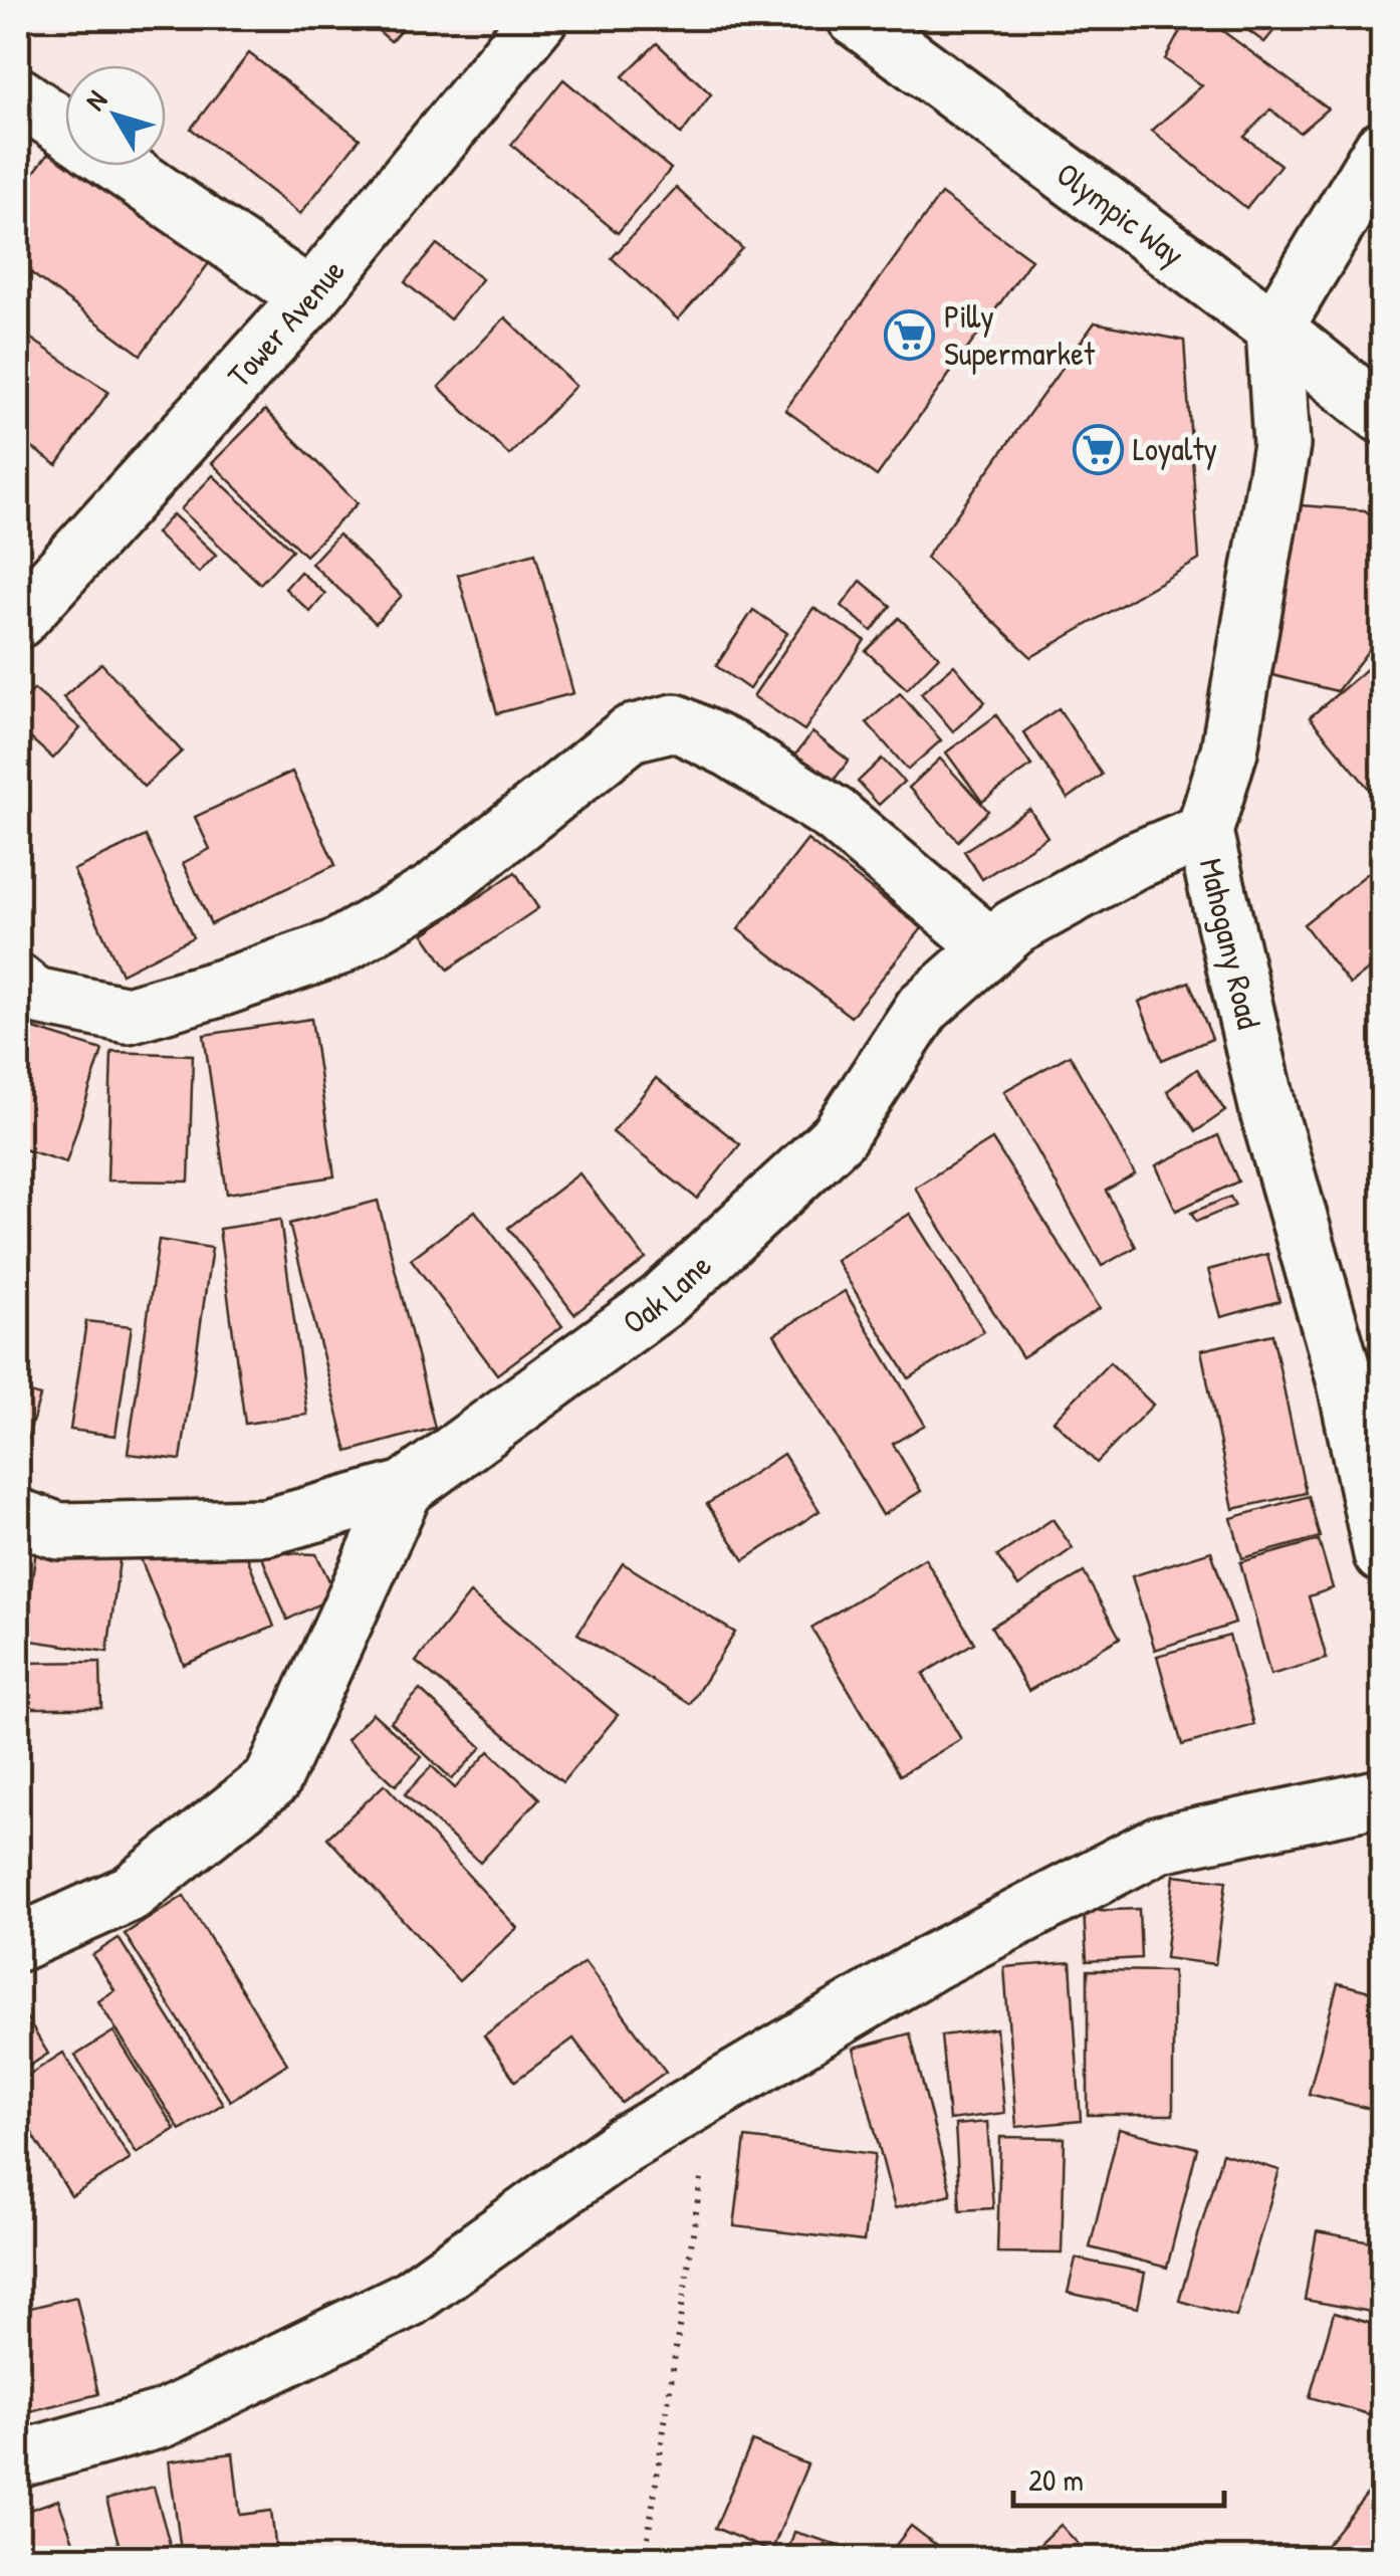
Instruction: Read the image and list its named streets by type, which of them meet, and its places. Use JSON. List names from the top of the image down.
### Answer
{
  "streets": {
    "street": [
      "Olympic Way",
      "Tower Avenue",
      "Mahogany Road",
      "Oak Lane"
    ]
  },
  "crossings": [
    ["Olympic Way", "Mahogany Road"],
    ["Mahogany Road", "Oak Lane"]
  ],
  "places": {
    "supermarket": ["Pilly Supermarket", "Loyalty"]
  },
  "scale_bar": "20 m",
  "north": "top left"
}
